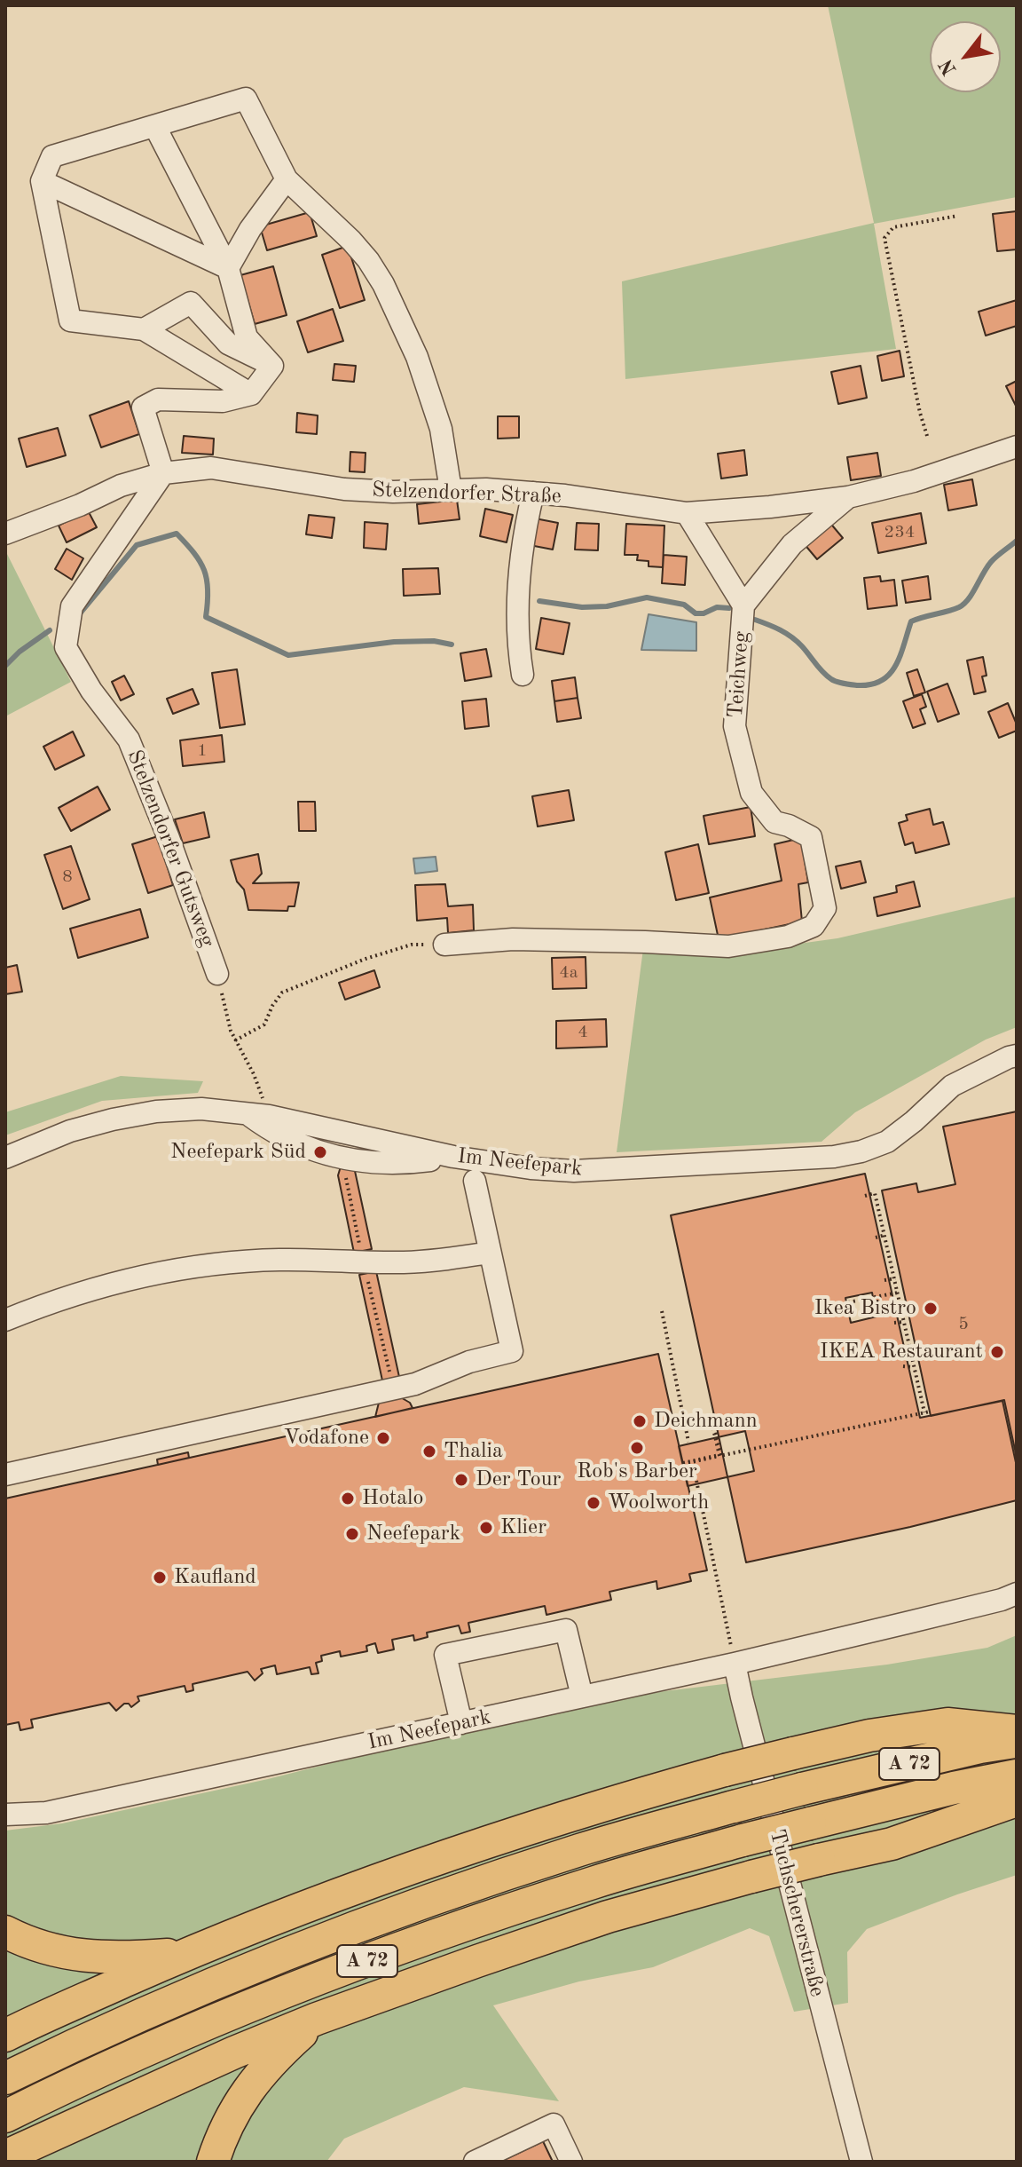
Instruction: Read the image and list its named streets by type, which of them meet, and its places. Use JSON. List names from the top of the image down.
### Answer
{
  "streets": {
    "highway": ["A 72"],
    "street": [
      "Stelzendorfer Straße",
      "Teichweg",
      "Stelzendorfer Gutsweg",
      "Im Neefepark",
      "Tuchschererstraße"
    ]
  },
  "crossings": [
    ["Stelzendorfer Straße", "Teichweg"],
    ["Stelzendorfer Straße", "Stelzendorfer Gutsweg"],
    ["Im Neefepark", "Tuchschererstraße"]
  ],
  "places": [
    "Neefepark Süd",
    "Ikea Bistro",
    "IKEA Restaurant",
    "Deichmann",
    "Vodafone",
    "Rob's Barber",
    "Thalia",
    "Der Tour",
    "Hotalo",
    "Woolworth",
    "Klier",
    "Neefepark",
    "Kaufland"
  ],
  "house_numbers": [
    "234",
    "1",
    "8",
    "4a",
    "4",
    "5"
  ],
  "north": "bottom left"
}
